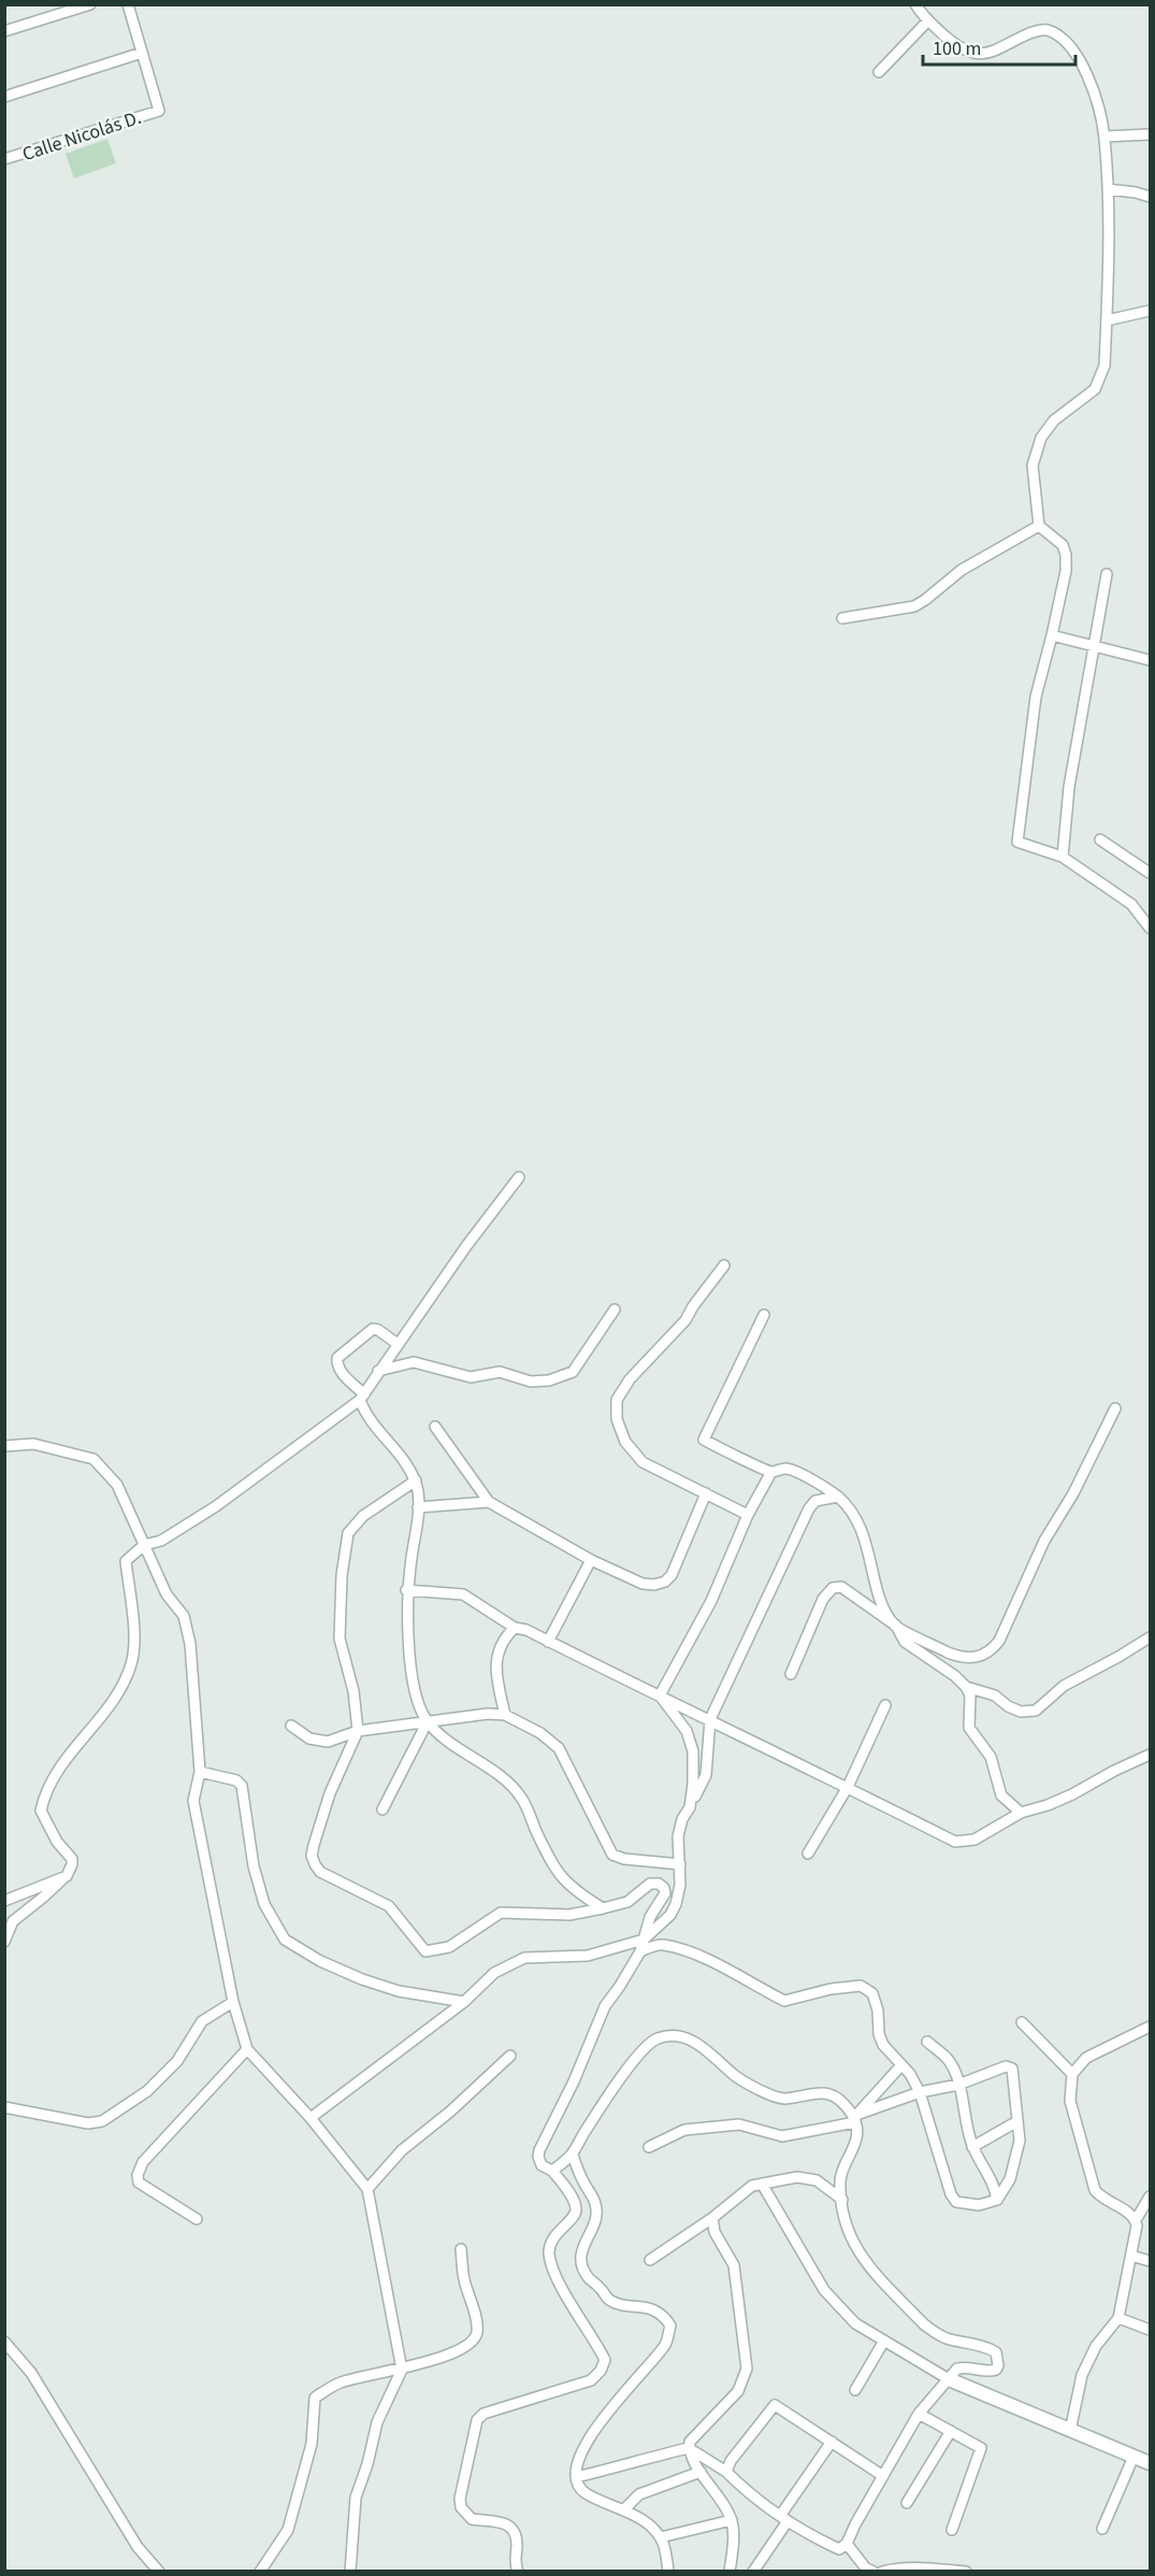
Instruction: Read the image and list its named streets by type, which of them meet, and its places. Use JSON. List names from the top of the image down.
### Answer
{
  "streets": {
    "street": ["Calle Nicolás D."]
  },
  "scale_bar": "100 m"
}
